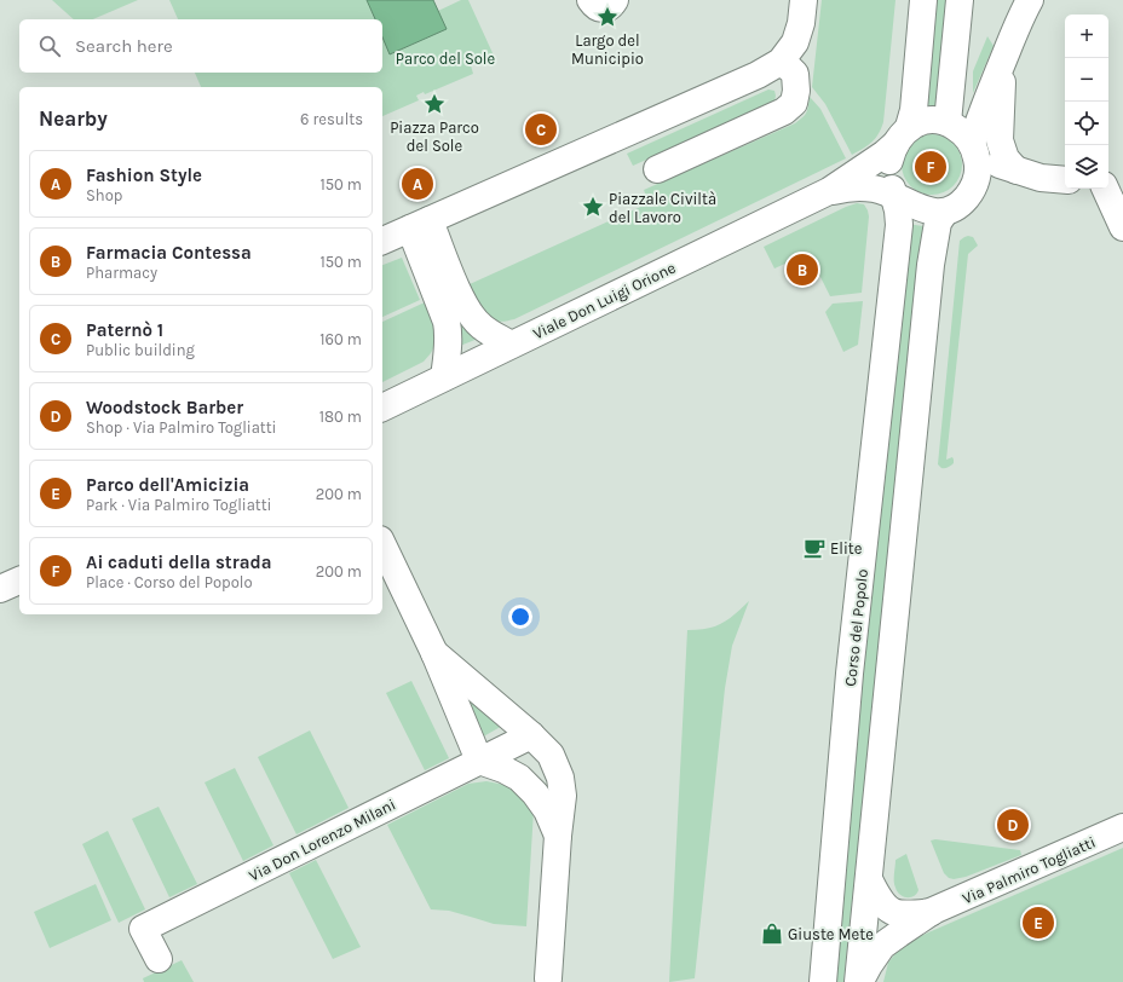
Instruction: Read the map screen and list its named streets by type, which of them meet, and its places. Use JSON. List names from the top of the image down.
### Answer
{
  "streets": {
    "street": [
      "Viale Don Luigi Orione",
      "Corso del Popolo",
      "Via Don Lorenzo Milani",
      "Via Palmiro Togliatti"
    ]
  },
  "parks": ["Parco del Sole"],
  "places": {
    "place": ["Largo del Municipio", "Piazza Parco del Sole", "Piazzale Civiltà del Lavoro"],
    "cafe": ["Elite"],
    "shop": ["Giuste Mete"]
  },
  "page": {
    "map_buttons": ["+", "−"],
    "search": "Search here",
    "heading": ["Nearby", "6 results"],
    "pins": [
      "C",
      "F",
      "A",
      "B",
      "D",
      "E"
    ],
    "list": [
      {
        "mark": "A",
        "name": "Fashion Style",
        "note": "Shop",
        "value": "150 m"
      },
      {
        "mark": "B",
        "name": "Farmacia Contessa",
        "note": "Pharmacy",
        "value": "150 m"
      },
      {
        "mark": "C",
        "name": "Paternò 1",
        "note": "Public building",
        "value": "160 m"
      },
      {
        "mark": "D",
        "name": "Woodstock Barber",
        "note": "Shop · Via Palmiro Togliatti",
        "value": "180 m"
      },
      {
        "mark": "E",
        "name": "Parco dell'Amicizia",
        "note": "Park · Via Palmiro Togliatti",
        "value": "200 m"
      },
      {
        "mark": "F",
        "name": "Ai caduti della strada",
        "note": "Place · Corso del Popolo",
        "value": "200 m"
      }
    ]
  }
}
